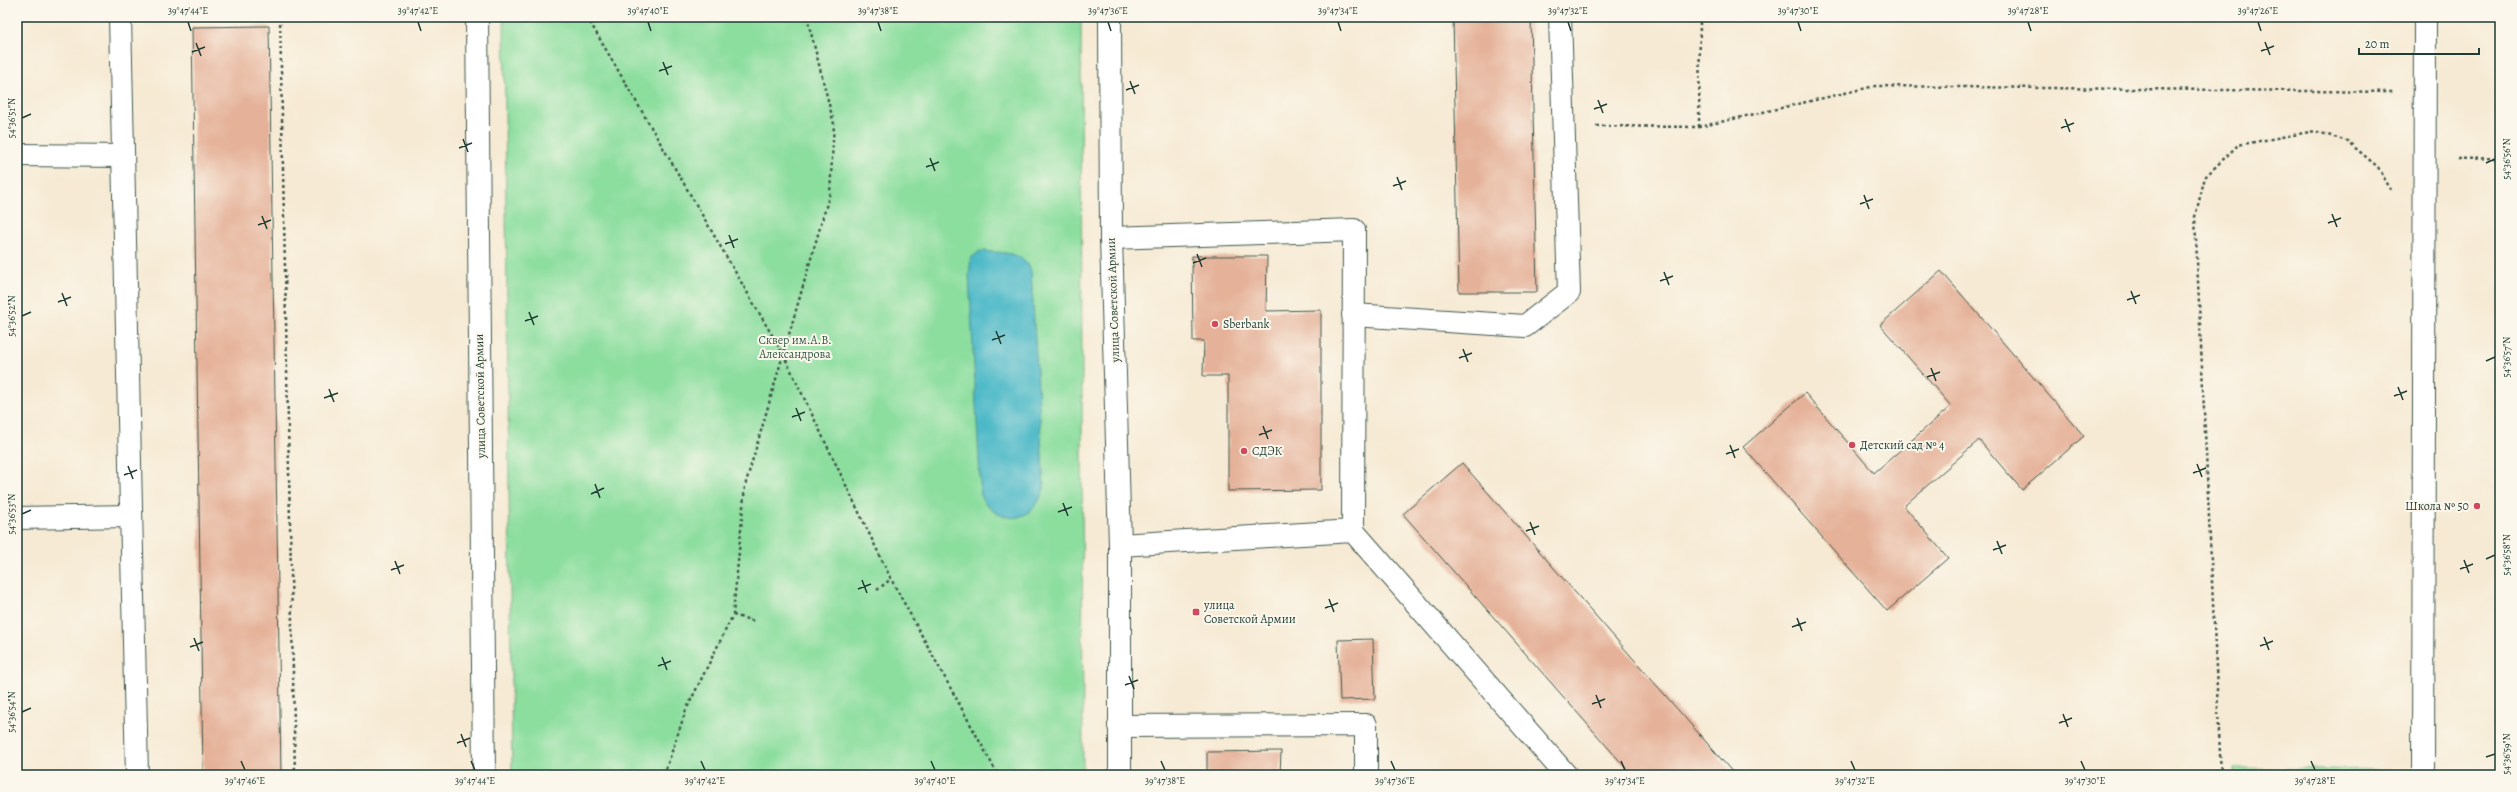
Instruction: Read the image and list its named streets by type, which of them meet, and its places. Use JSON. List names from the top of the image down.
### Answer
{
  "streets": {
    "main road": ["улица Советской Армии"]
  },
  "parks": ["Сквер им.А.В. Александрова"],
  "places": {
    "other": [
      "Sberbank",
      "Детский сад № 4",
      "СДЭК",
      "Школа № 50"
    ],
    "transit": ["улица Советской Армии"]
  },
  "scale_bar": "20 m",
  "coordinates": [
    "39°47'44\"E",
    "39°47'42\"E",
    "39°47'40\"E",
    "39°47'38\"E",
    "39°47'36\"E",
    "39°47'34\"E",
    "39°47'32\"E",
    "39°47'30\"E",
    "39°47'28\"E",
    "39°47'26\"E",
    "54°36'51\"N",
    "54°36'56\"N",
    "54°36'52\"N",
    "54°36'57\"N",
    "54°36'53\"N",
    "54°36'58\"N",
    "54°36'54\"N",
    "54°36'59\"N",
    "39°47'46\"E"
  ]
}
